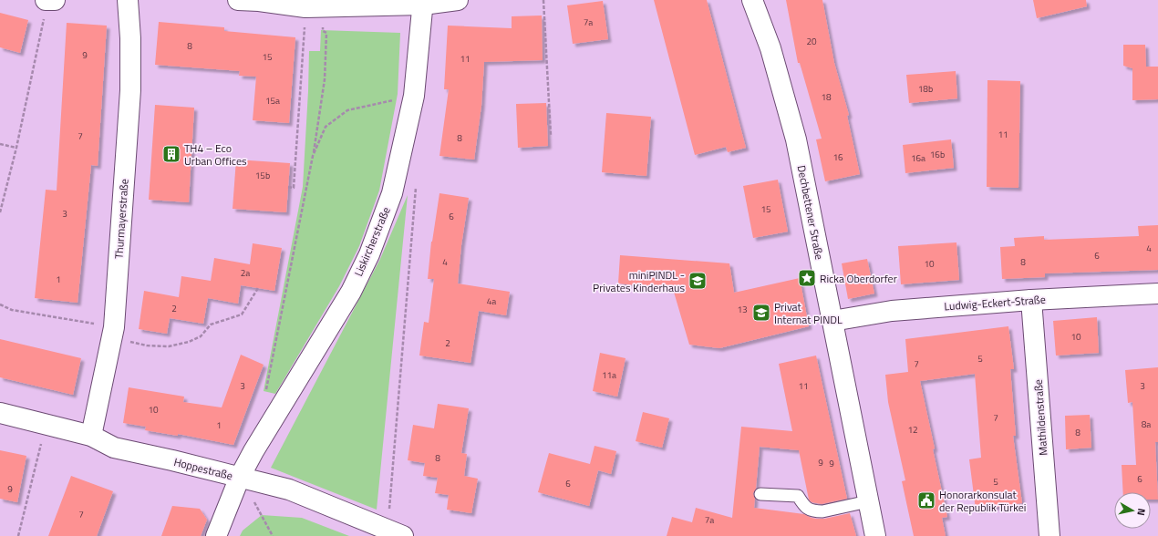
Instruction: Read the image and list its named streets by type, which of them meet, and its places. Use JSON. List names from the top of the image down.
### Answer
{
  "streets": {
    "street": [
      "Dechbettener Straße",
      "Thurmayerstraße",
      "Liskircherstraße",
      "Ludwig-Eckert-Straße",
      "Mathildenstraße",
      "Hoppestraße"
    ]
  },
  "crossings": [
    ["Dechbettener Straße", "Ludwig-Eckert-Straße"],
    ["Thurmayerstraße", "Hoppestraße"],
    ["Liskircherstraße", "Hoppestraße"],
    ["Ludwig-Eckert-Straße", "Mathildenstraße"]
  ],
  "places": {
    "building": ["TH4 – Eco Urban Offices"],
    "place": ["Ricka Oberdorfer"],
    "school or university": ["miniPINDL - Privates Kinderhaus", "Privat Internat PINDL"],
    "public building": ["Honorarkonsulat der Republik Türkei"]
  },
  "house_numbers": [
    "7a",
    "20",
    "8",
    "9",
    "15",
    "11",
    "18b",
    "18",
    "15a",
    "11",
    "7",
    "8",
    "16b",
    "16",
    "16a",
    "15b",
    "15",
    "3",
    "6",
    "4",
    "6",
    "4",
    "8",
    "10",
    "2a",
    "1",
    "4a",
    "2",
    "13",
    "10",
    "2",
    "5",
    "7",
    "11a",
    "3",
    "11",
    "3",
    "10",
    "7",
    "8a",
    "1",
    "12",
    "8",
    "8",
    "9",
    "9",
    "6",
    "5",
    "6",
    "9",
    "7",
    "7a"
  ],
  "north": "right"
}
